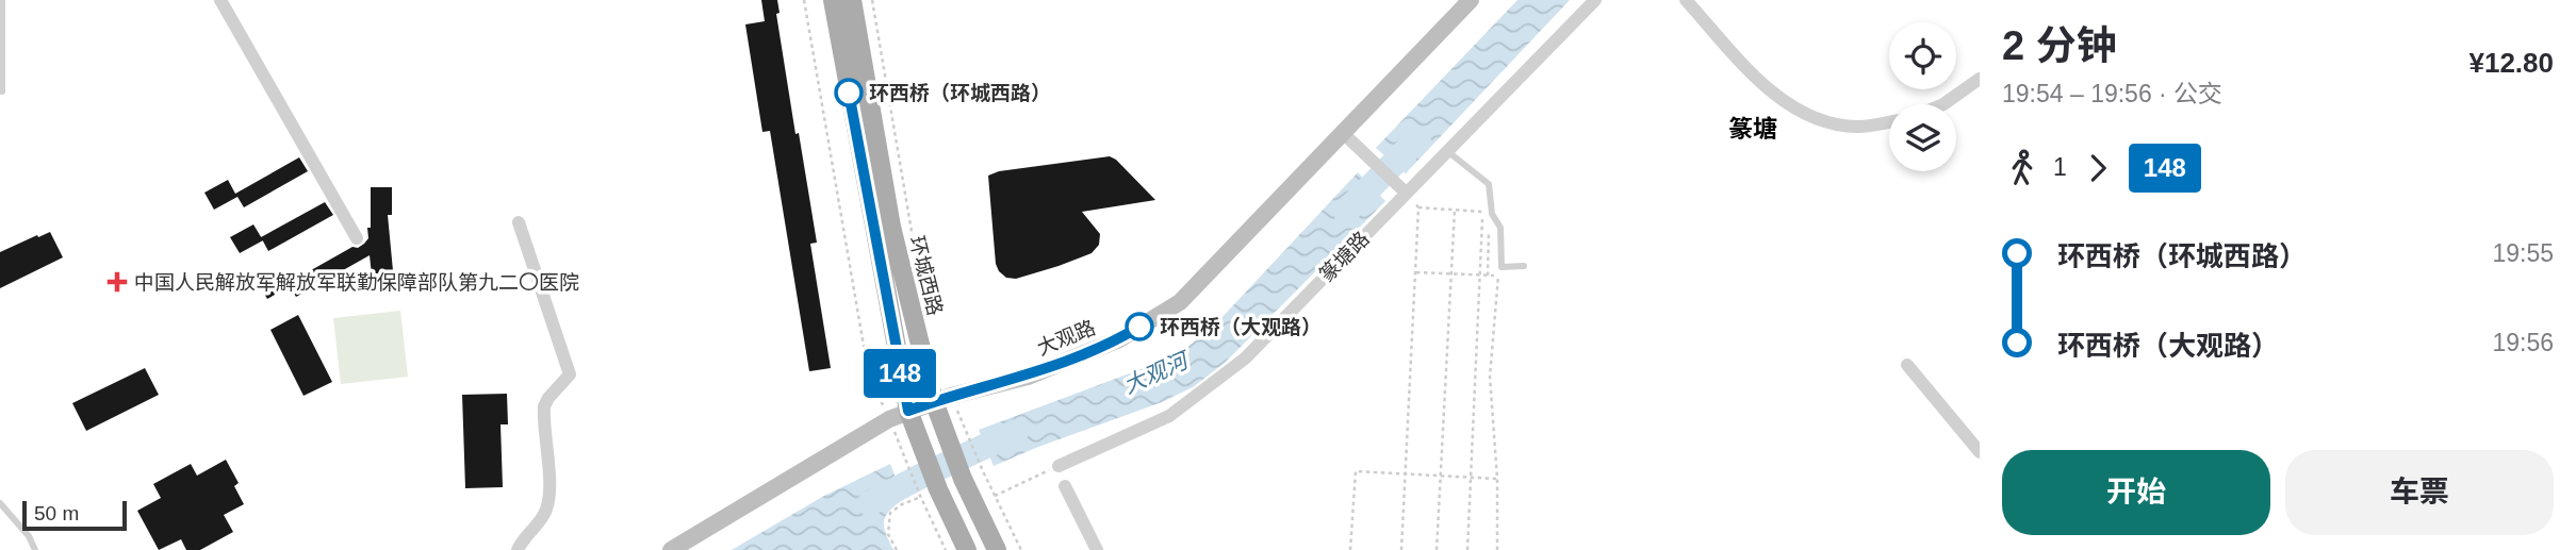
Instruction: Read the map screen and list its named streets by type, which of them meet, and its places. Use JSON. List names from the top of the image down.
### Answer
{
  "streets": {
    "main road": ["环城西路", "大观路"],
    "street": ["篆塘路"]
  },
  "crossings": [
    ["环城西路", "大观路"]
  ],
  "districts": ["篆塘"],
  "water": ["大观河"],
  "places": {
    "other": ["环西桥（环城西路）", "环西桥（大观路）"],
    "health": ["中国人民解放军解放军联勤保障部队第九二〇医院"]
  },
  "lines": ["bus line 148"],
  "scale_bar": "50 m",
  "page": {
    "on_map": "148",
    "heading": ["2 分钟", "19:54 – 19:56 · 公交", "¥12.80"],
    "legs": ["1", "148"],
    "list": [
      {
        "name": "环西桥（环城西路）",
        "value": "19:55"
      },
      {
        "name": "环西桥（大观路）",
        "value": "19:56"
      }
    ],
    "buttons": ["开始", "车票"],
    "scale": "50 m"
  }
}
